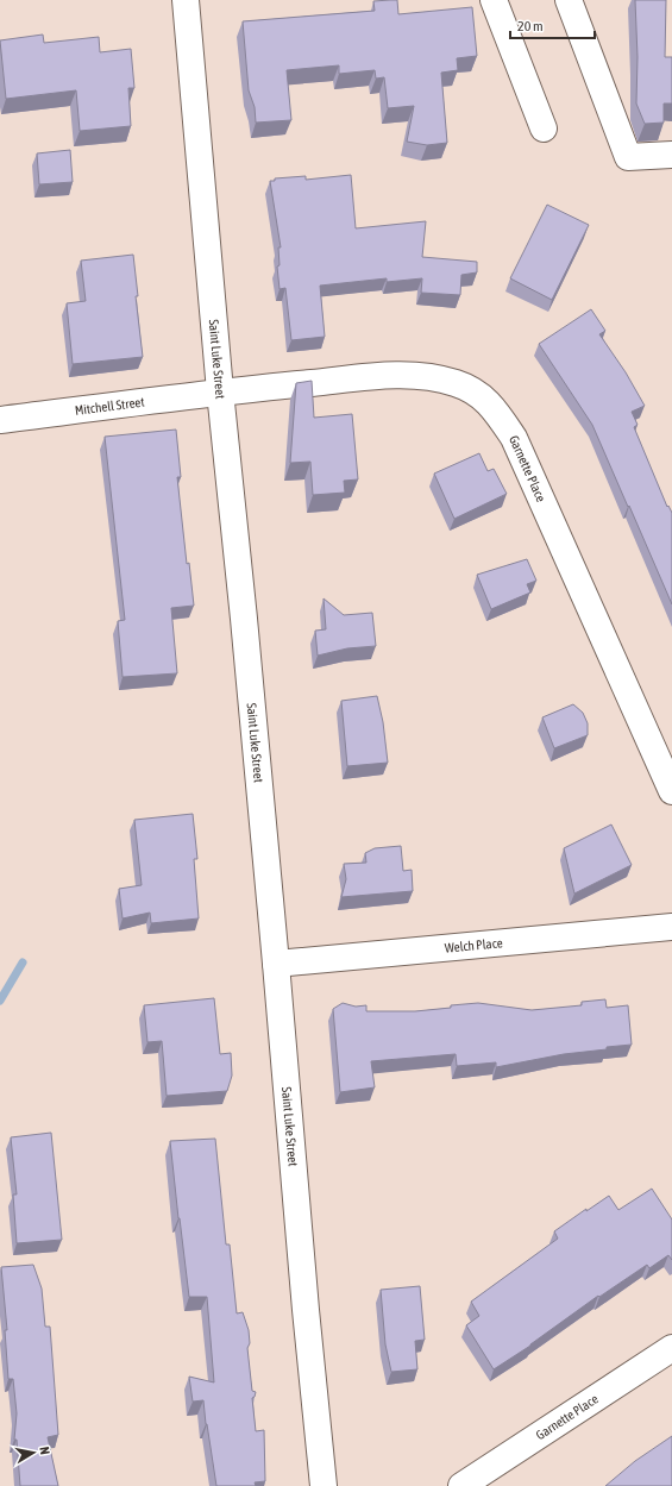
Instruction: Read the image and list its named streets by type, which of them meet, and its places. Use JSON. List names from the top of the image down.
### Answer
{
  "streets": {
    "street": [
      "Saint Luke Street",
      "Mitchell Street",
      "Garnette Place",
      "Welch Place"
    ]
  },
  "crossings": [
    ["Saint Luke Street", "Mitchell Street"],
    ["Saint Luke Street", "Garnette Place"],
    ["Saint Luke Street", "Welch Place"],
    ["Mitchell Street", "Garnette Place"]
  ],
  "scale_bar": "20 m",
  "north": "right"
}
